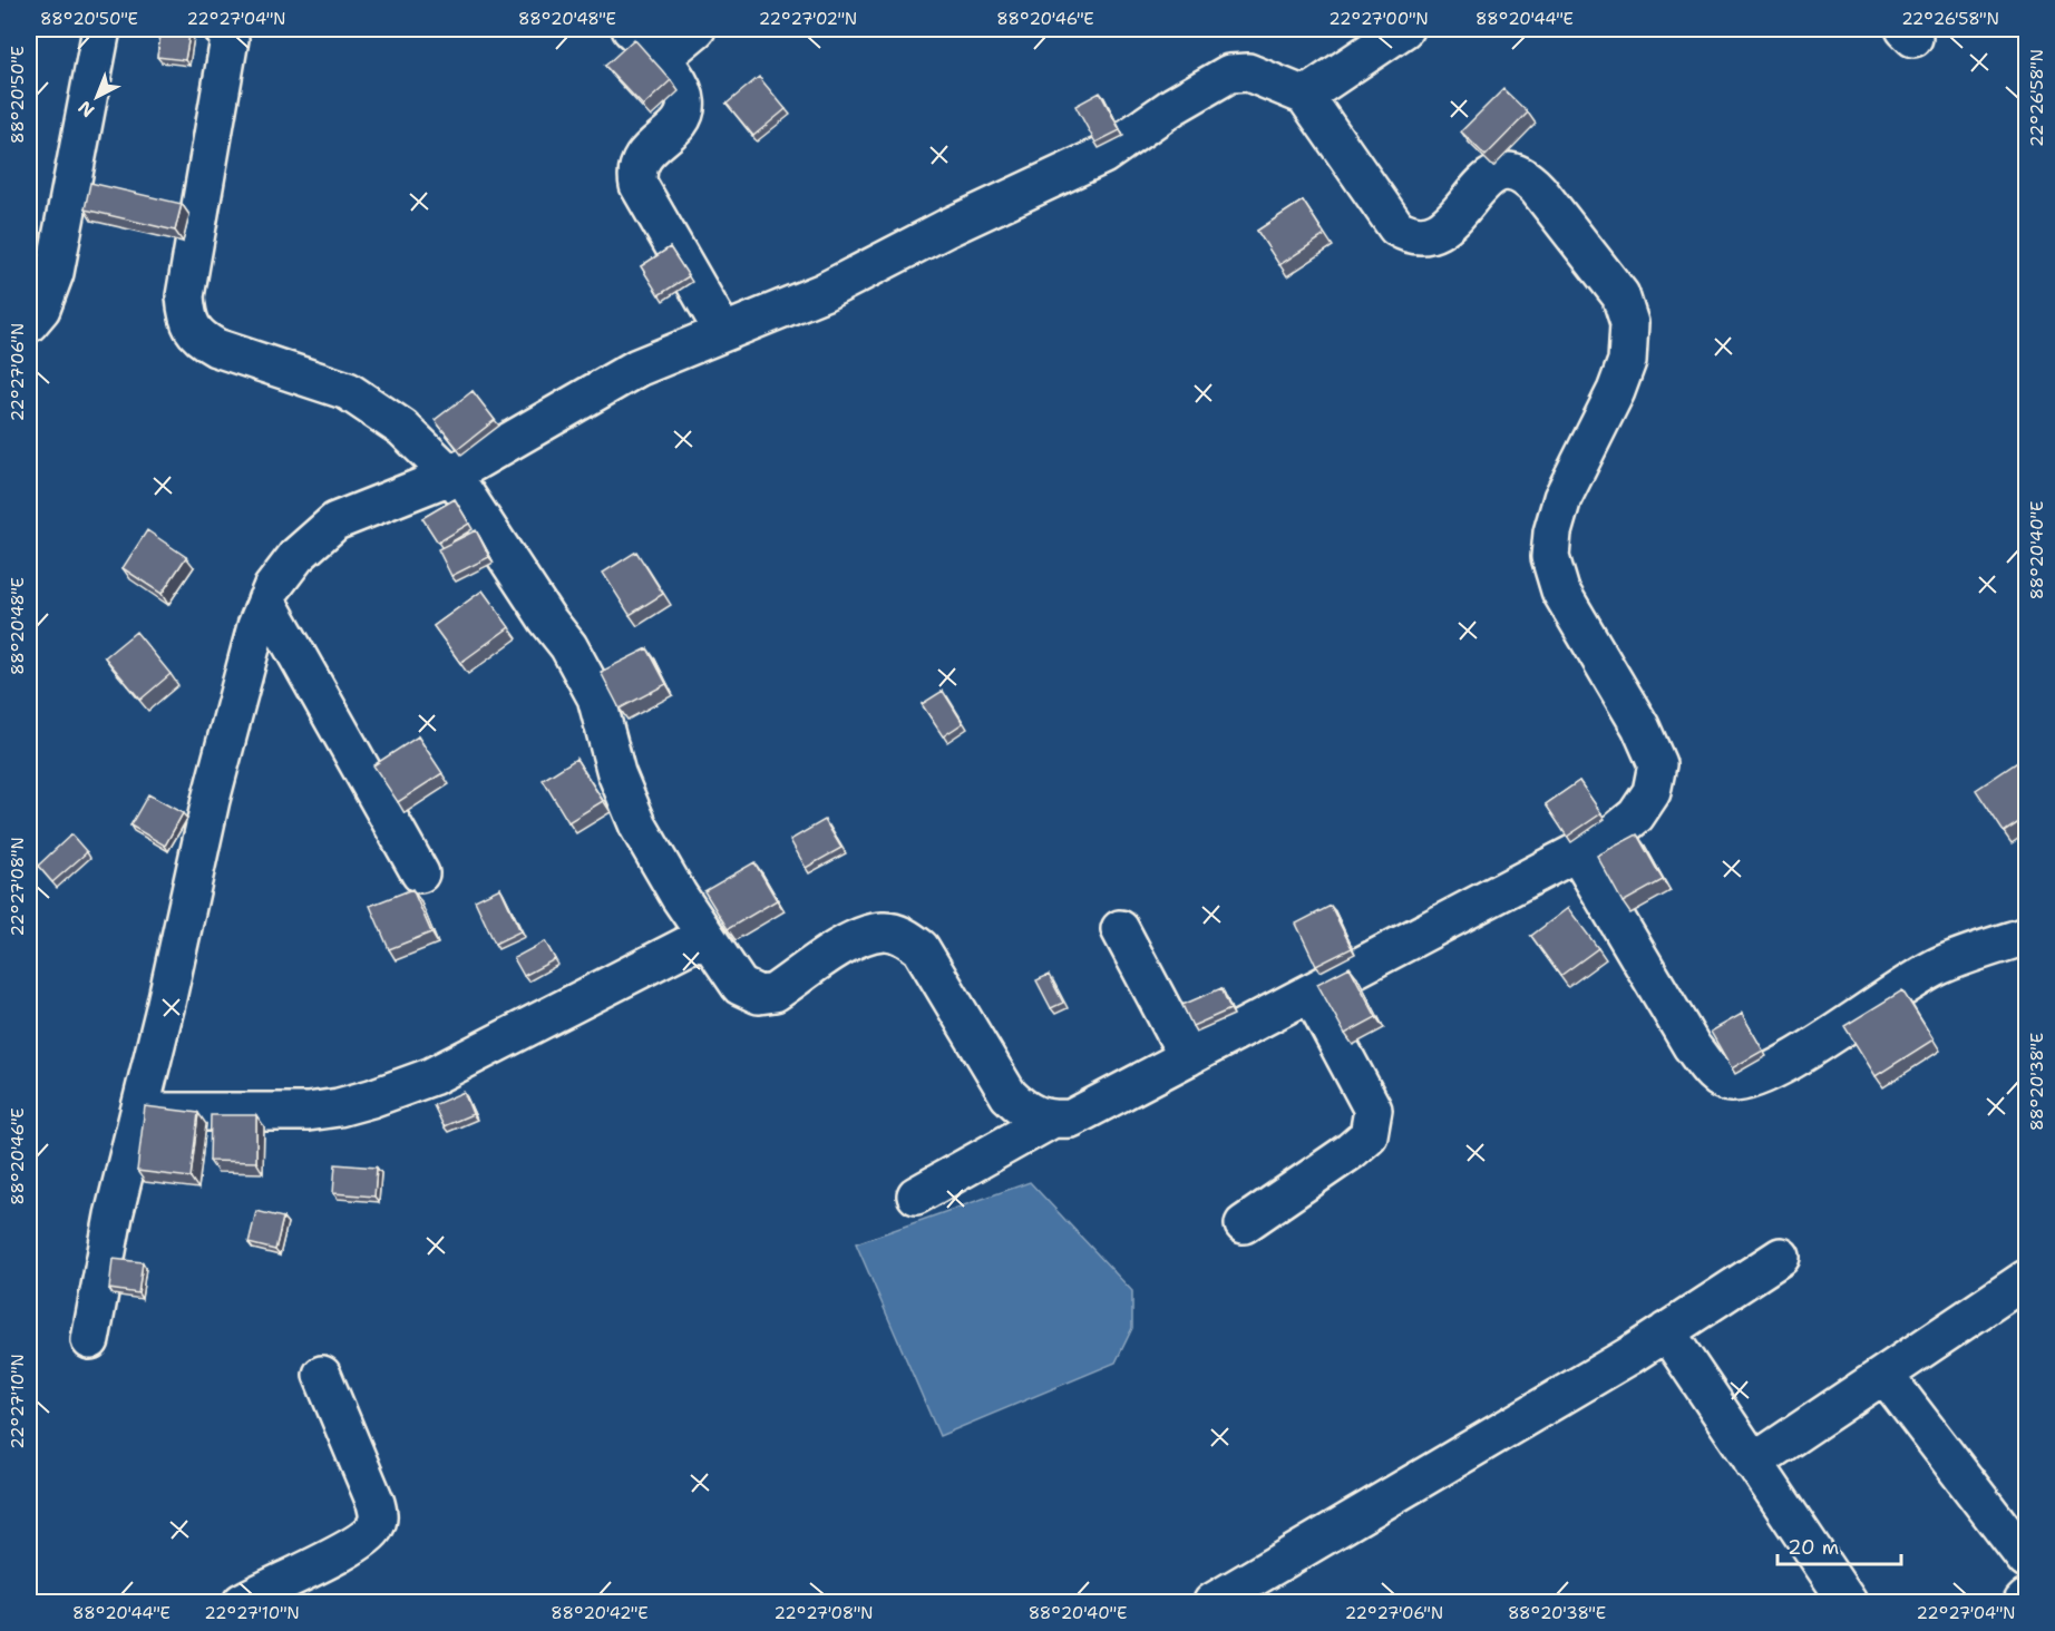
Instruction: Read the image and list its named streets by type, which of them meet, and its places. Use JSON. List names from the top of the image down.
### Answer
{
  "scale_bar": "20 m",
  "north": "bottom left",
  "coordinates": [
    "88°20'50\"E",
    "22°27'04\"N",
    "88°20'48\"E",
    "22°27'02\"N",
    "88°20'46\"E",
    "22°27'00\"N",
    "88°20'44\"E",
    "22°26'58\"N",
    "22°27'06\"N",
    "88°20'40\"E",
    "22°27'08\"N",
    "88°20'38\"E",
    "22°27'10\"N",
    "88°20'42\"E"
  ]
}
